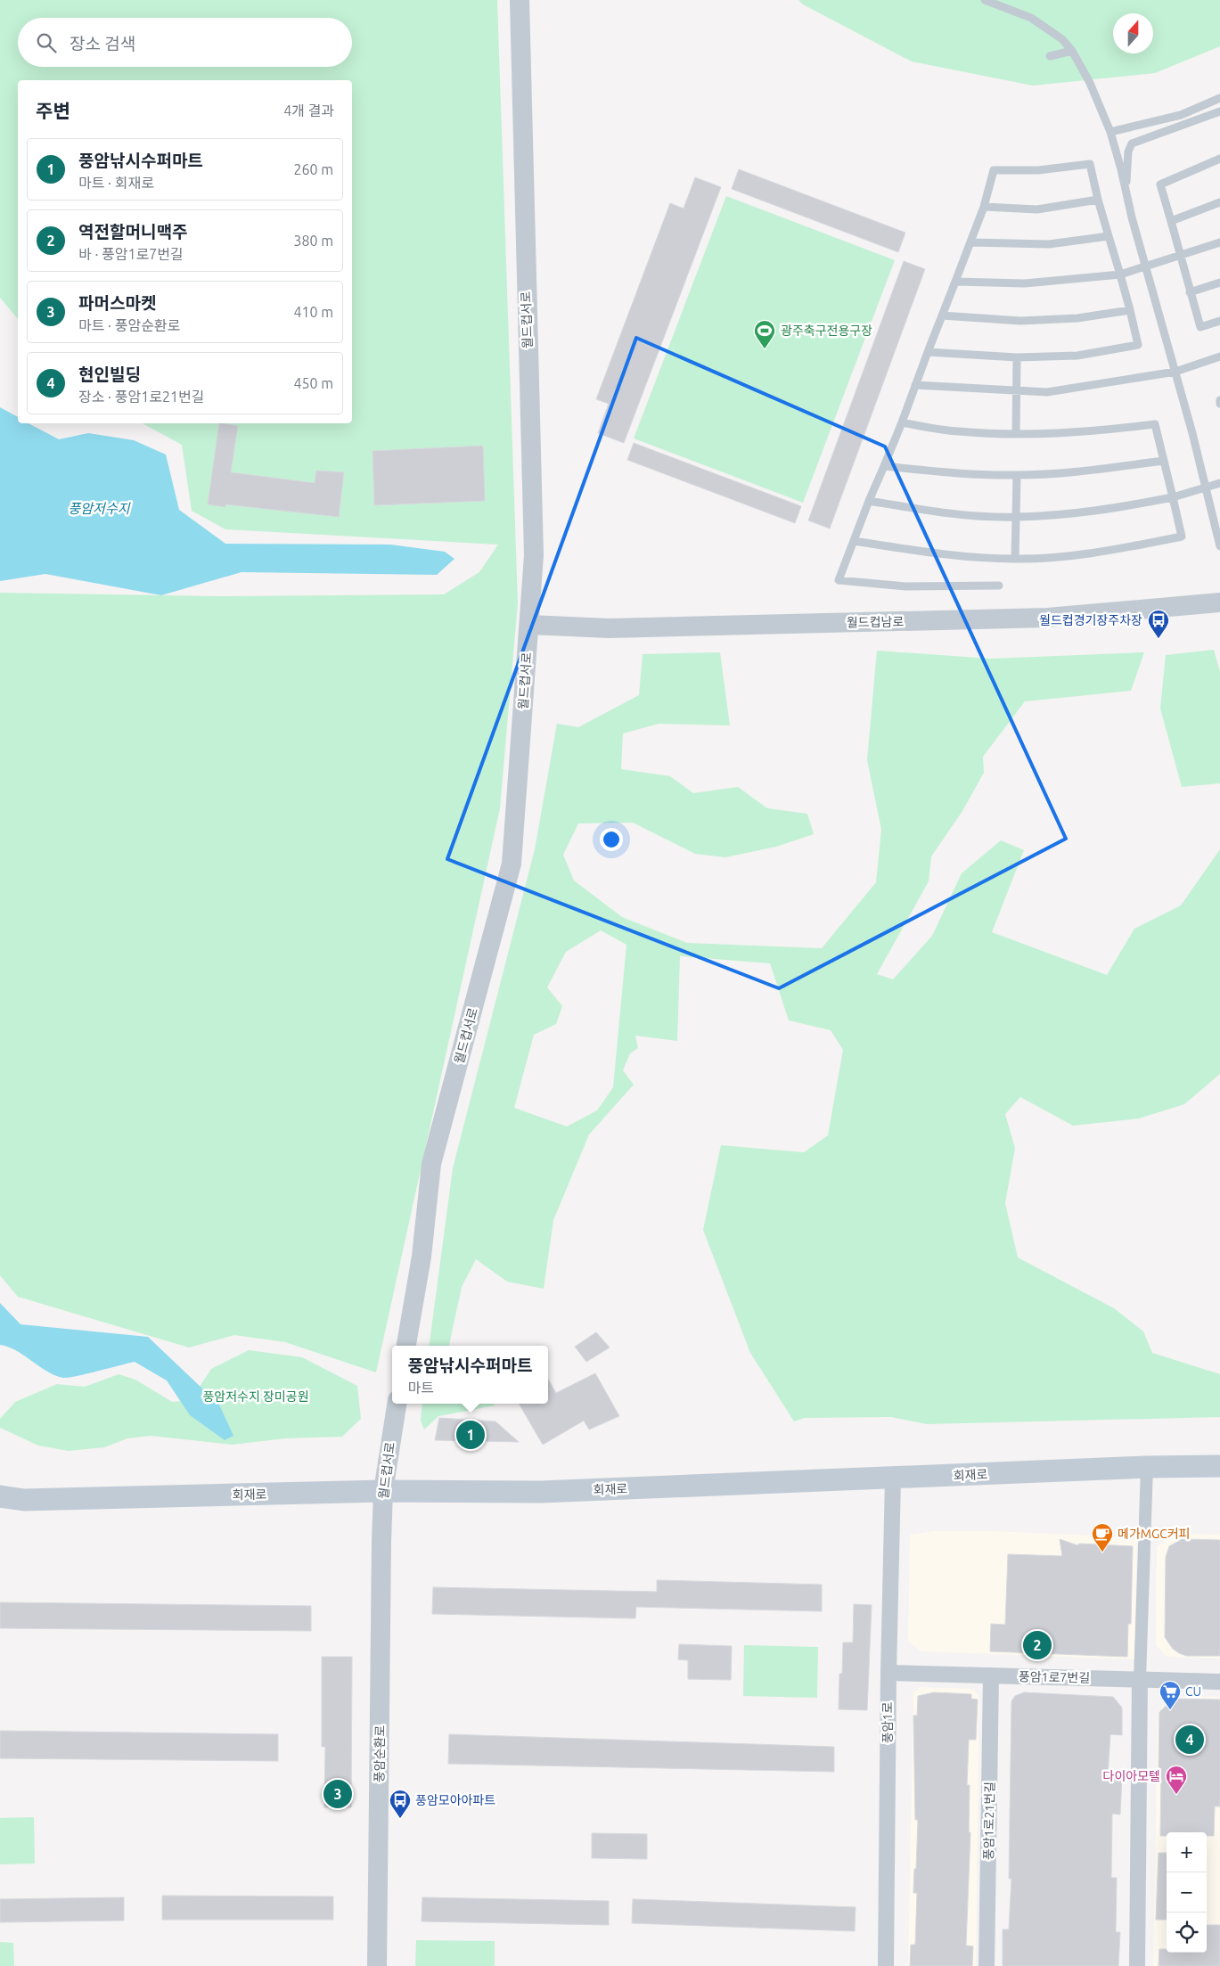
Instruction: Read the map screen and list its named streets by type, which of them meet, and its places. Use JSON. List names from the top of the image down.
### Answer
{
  "streets": {
    "main road": ["회재로"],
    "street": [
      "월드컵서로",
      "월드컵남로",
      "풍암1로7번길",
      "풍암1로",
      "풍암순환로",
      "풍암1로21번길"
    ]
  },
  "crossings": [
    ["월드컵서로", "월드컵남로"],
    ["월드컵서로", "회재로"],
    ["월드컵서로", "풍암순환로"],
    ["회재로", "풍암1로"],
    ["풍암1로7번길", "풍암1로"],
    ["풍암1로7번길", "풍암1로21번길"]
  ],
  "water": ["풍암저수지"],
  "parks": ["풍암저수지 장미공원"],
  "places": {
    "sports": ["광주축구전용구장"],
    "bus stop": ["월드컵경기장주차장", "풍암모아아파트"],
    "cafe": ["메가MGC커피"],
    "supermarket": ["CU"],
    "hotel": ["다이아모텔"]
  },
  "north": "top",
  "page": {
    "search": "장소 검색",
    "heading": ["주변", "4개 결과"],
    "list": [
      {
        "mark": "1",
        "name": "풍암낚시수퍼마트",
        "note": "마트 · 회재로",
        "value": "260 m"
      },
      {
        "mark": "2",
        "name": "역전할머니맥주",
        "note": "바 · 풍암1로7번길",
        "value": "380 m"
      },
      {
        "mark": "3",
        "name": "파머스마켓",
        "note": "마트 · 풍암순환로",
        "value": "410 m"
      },
      {
        "mark": "4",
        "name": "현인빌딩",
        "note": "장소 · 풍암1로21번길",
        "value": "450 m"
      }
    ],
    "popup": ["풍암낚시수퍼마트", "마트"],
    "pins": [
      "1",
      "2",
      "4",
      "3"
    ],
    "map_buttons": ["+", "−"]
  }
}
